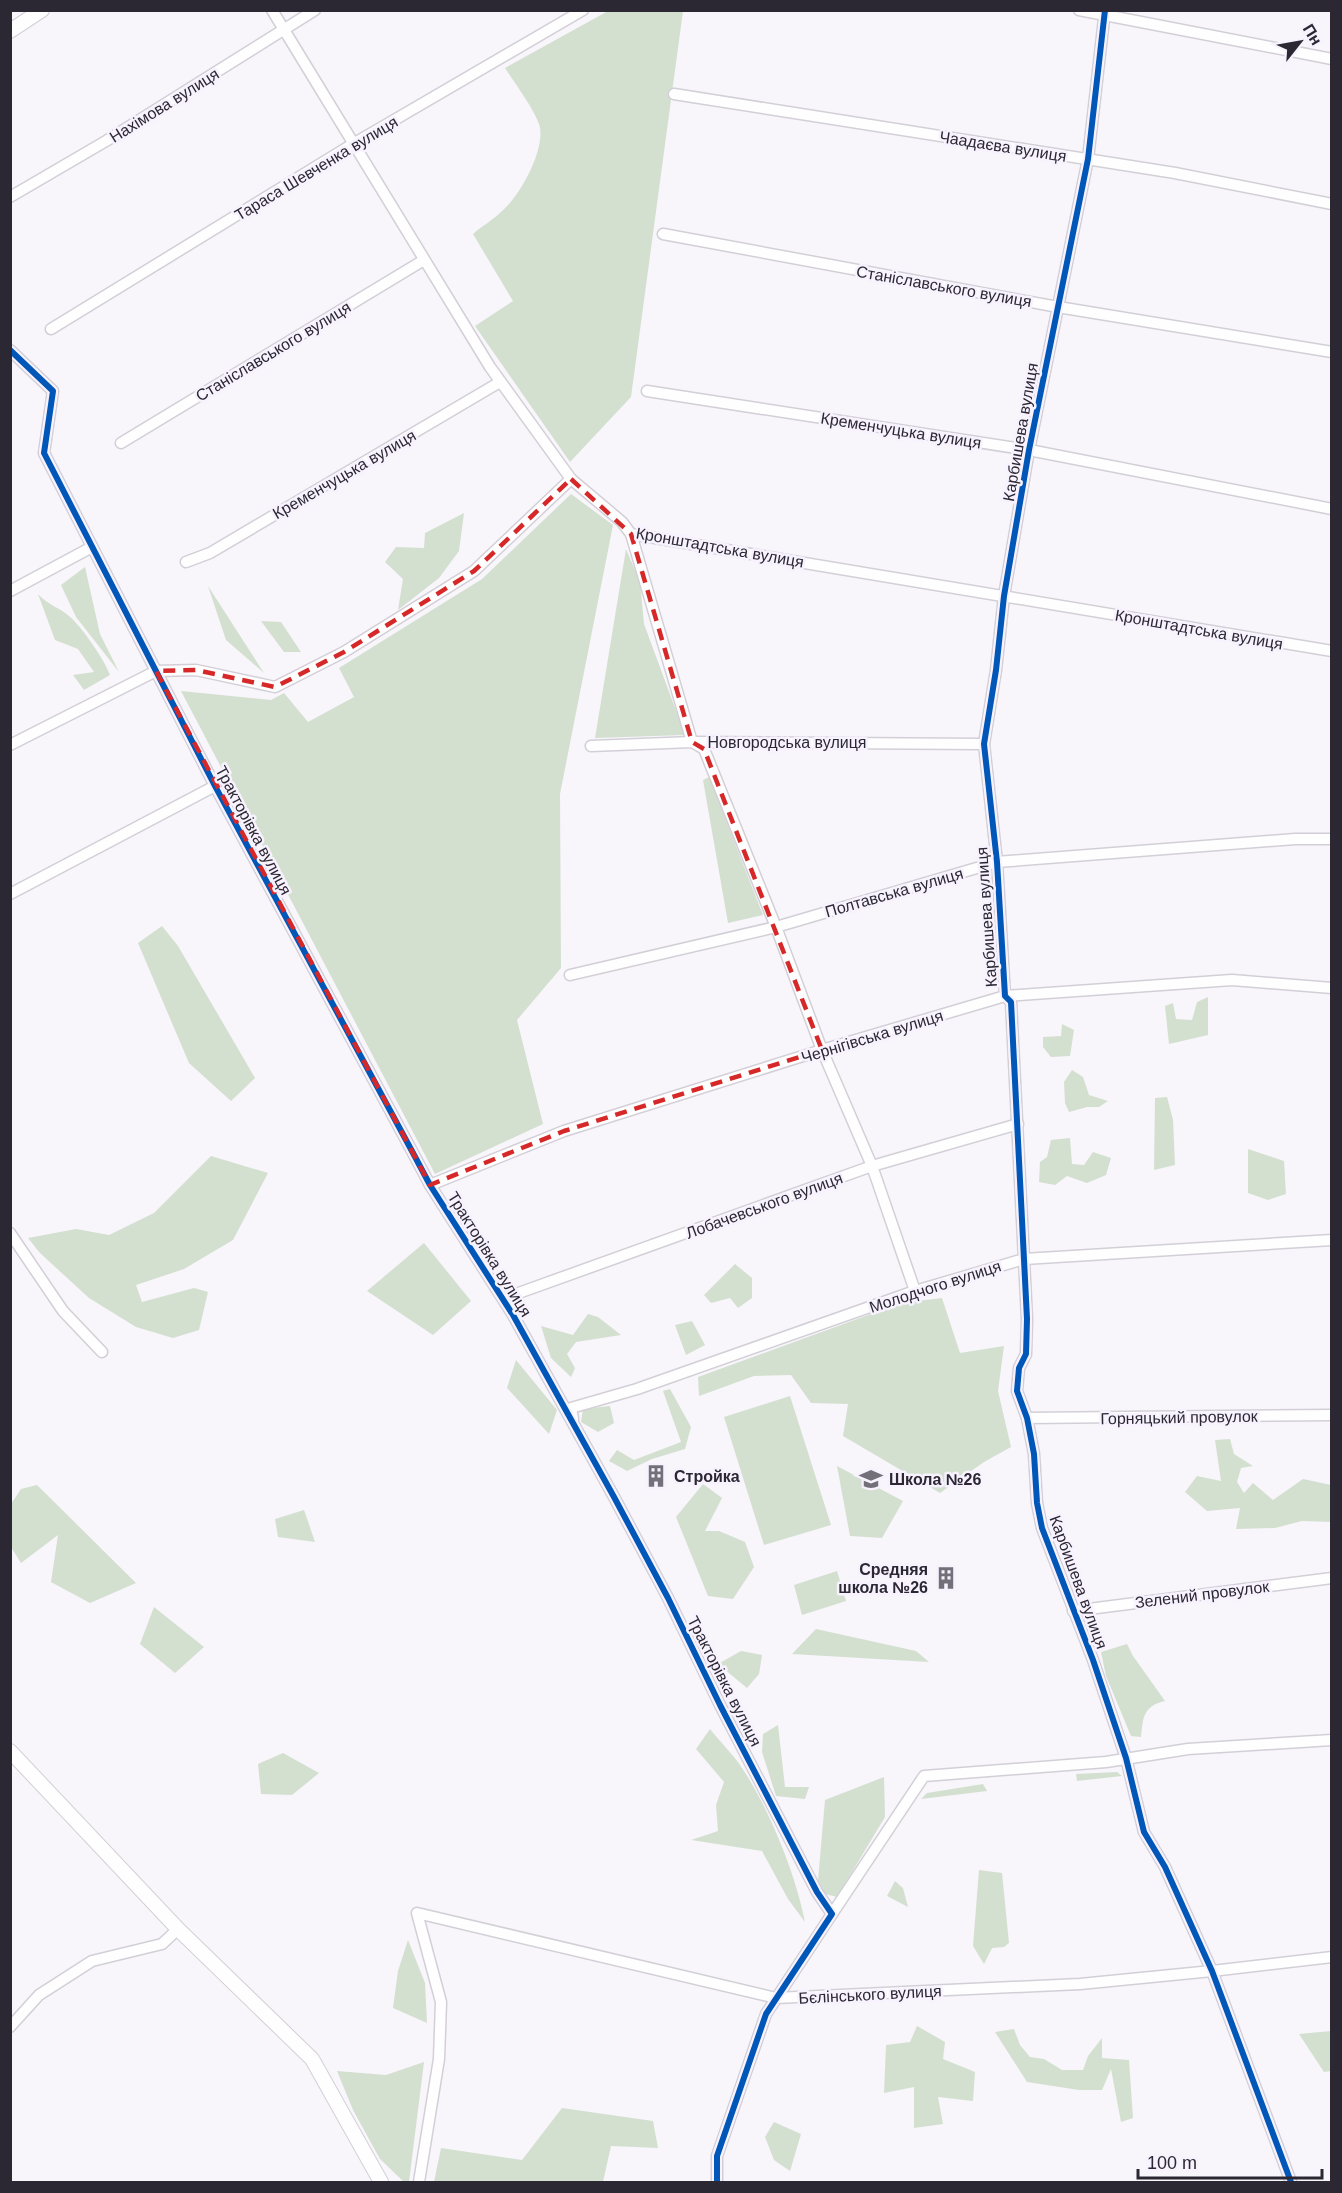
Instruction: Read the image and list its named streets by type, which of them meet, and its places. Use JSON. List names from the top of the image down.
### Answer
{
  "streets": {
    "street": [
      "Нахімова вулиця",
      "Чаадаєва вулиця",
      "Тараса Шевченка вулиця",
      "Станіславського вулиця",
      "Кременчуцька вулиця",
      "Карбишева вулиця",
      "Кронштадтська вулиця",
      "Новгородська вулиця",
      "Тракторівка вулиця",
      "Полтавська вулиця",
      "Чернігівська вулиця",
      "Лобачевського вулиця",
      "Молодчого вулиця",
      "Горняцький провулок",
      "Зелений провулок",
      "Бєлінського вулиця"
    ]
  },
  "crossings": [
    ["Нахімова вулиця", "Кронштадтська вулиця"],
    ["Чаадаєва вулиця", "Карбишева вулиця"],
    ["Тараса Шевченка вулиця", "Кронштадтська вулиця"],
    ["Станіславського вулиця", "Карбишева вулиця"],
    ["Станіславського вулиця", "Кронштадтська вулиця"],
    ["Кременчуцька вулиця", "Карбишева вулиця"],
    ["Кременчуцька вулиця", "Кронштадтська вулиця"],
    ["Карбишева вулиця", "Кронштадтська вулиця"],
    ["Карбишева вулиця", "Новгородська вулиця"],
    ["Карбишева вулиця", "Полтавська вулиця"],
    ["Карбишева вулиця", "Чернігівська вулиця"],
    ["Карбишева вулиця", "Лобачевського вулиця"],
    ["Карбишева вулиця", "Молодчого вулиця"],
    ["Карбишева вулиця", "Горняцький провулок"],
    ["Карбишева вулиця", "Зелений провулок"],
    ["Карбишева вулиця", "Бєлінського вулиця"],
    ["Тракторівка вулиця", "Чернігівська вулиця"],
    ["Тракторівка вулиця", "Молодчого вулиця"]
  ],
  "places": {
    "building": ["Стройка", "Средняя школа №26"],
    "school or university": ["Школа №26"]
  },
  "scale_bar": "100 m",
  "north": "top right"
}
